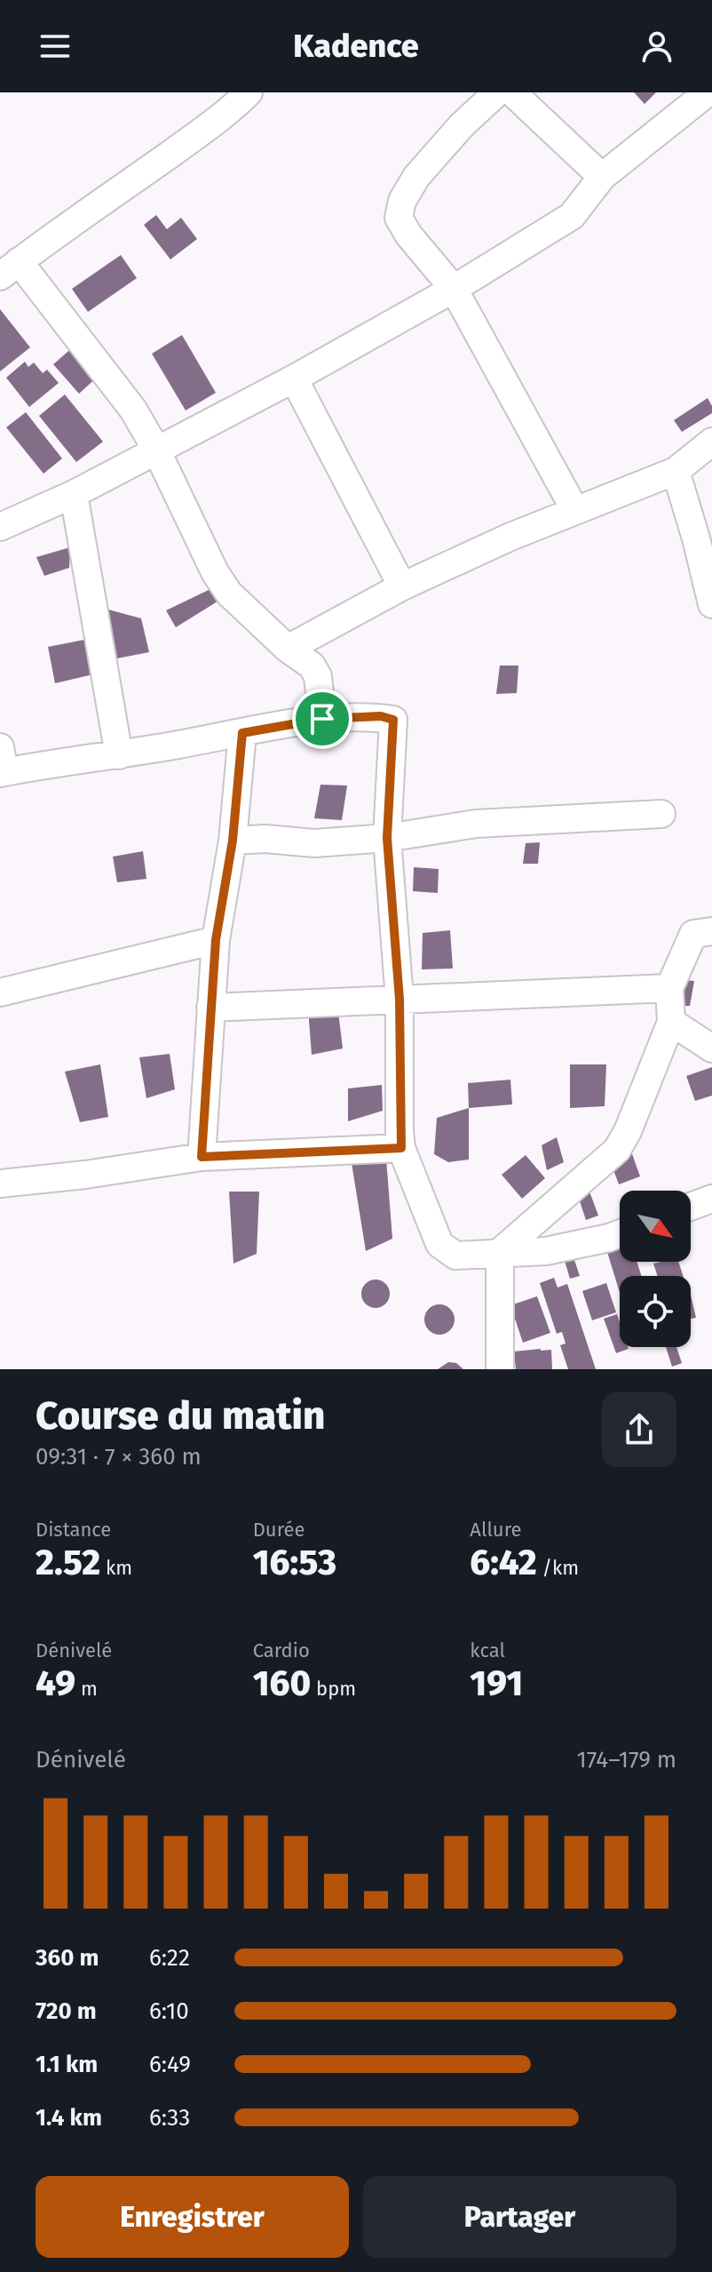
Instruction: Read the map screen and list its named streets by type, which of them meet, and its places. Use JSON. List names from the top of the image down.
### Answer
{
  "north": "bottom right",
  "page": {
    "header": "Kadence",
    "heading": ["Course du matin", "09:31 · 7 × 360 m"],
    "stats": [
      ["Distance", "2.52 km"],
      ["Durée", "16:53"],
      ["Allure", "6:42 /km"],
      ["Dénivelé", "49 m"],
      ["Cardio", "160 bpm"],
      ["kcal", "191"]
    ],
    "chart": ["Dénivelé", "174–179 m"],
    "list": [
      {
        "name": "360 m",
        "note": "6:22"
      },
      {
        "name": "720 m",
        "note": "6:10"
      },
      {
        "name": "1.1 km",
        "note": "6:49"
      },
      {
        "name": "1.4 km",
        "note": "6:33"
      }
    ],
    "buttons": ["Enregistrer", "Partager"]
  }
}
